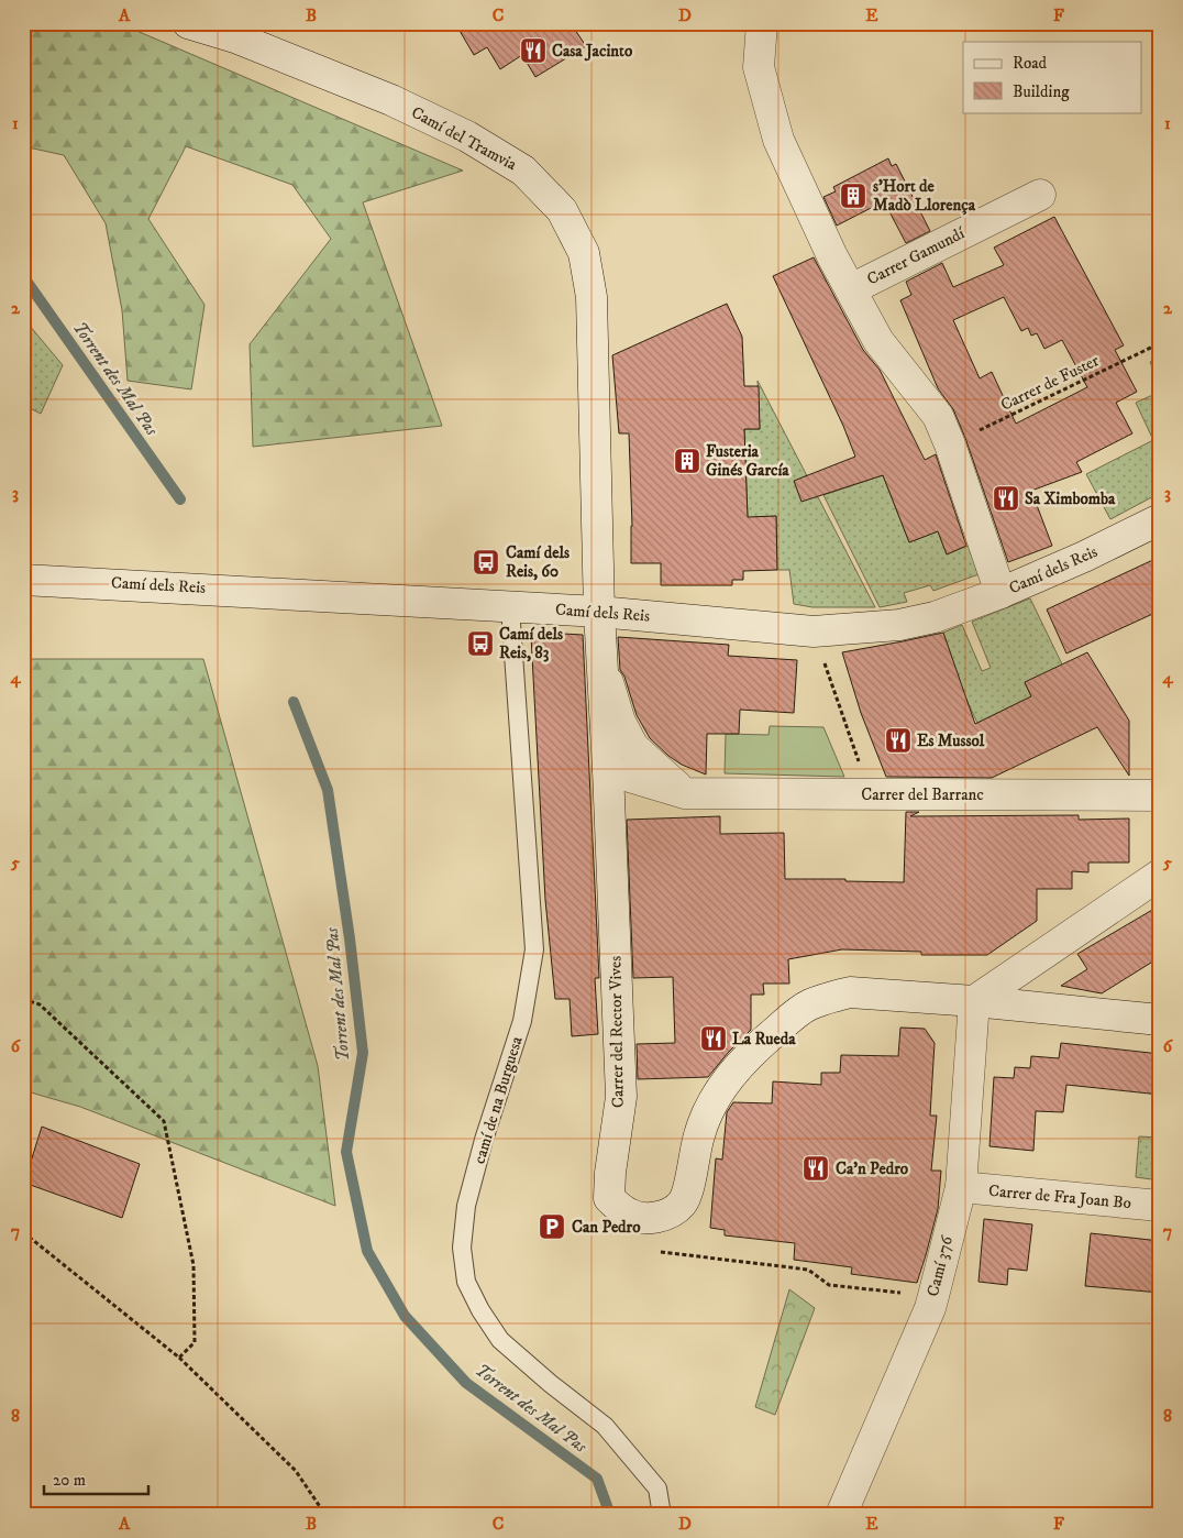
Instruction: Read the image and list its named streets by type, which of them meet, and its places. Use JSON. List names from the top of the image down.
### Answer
{
  "streets": {
    "street": [
      "Camí del Tramvia",
      "Carrer Gamundí",
      "Camí dels Reis",
      "Carrer del Barranc",
      "Carrer del Rector Vives",
      "Carrer de Fra Joan Bo",
      "Camí 376"
    ],
    "lane": ["camí de na Burguesa"],
    "path": ["Carrer de Fuster"]
  },
  "crossings": [
    ["Camí del Tramvia", "Camí dels Reis"],
    ["Camí del Tramvia", "Carrer del Rector Vives"],
    ["Camí dels Reis", "Carrer del Rector Vives"],
    ["Camí dels Reis", "camí de na Burguesa"],
    ["Carrer del Barranc", "Carrer del Rector Vives"],
    ["Carrer del Rector Vives", "Camí 376"],
    ["Carrer de Fra Joan Bo", "Camí 376"]
  ],
  "water": ["Torrent des Mal Pas"],
  "places": {
    "restaurant": [
      "Casa Jacinto",
      "Sa Ximbomba",
      "Es Mussol",
      "La Rueda",
      "Ca'n Pedro"
    ],
    "building": ["s'Hort de Madò Llorença", "Fusteria Ginés García"],
    "bus stop": ["Camí dels Reis, 60", "Camí dels Reis, 83"],
    "parking": ["Can Pedro"]
  },
  "legend": ["Road", "Building"],
  "scale_bar": "20 m",
  "grid": {
    "columns": [
      "A",
      "B",
      "C",
      "D",
      "E",
      "F"
    ],
    "rows": [
      "1",
      "2",
      "3",
      "4",
      "5",
      "6",
      "7",
      "8"
    ]
  }
}
